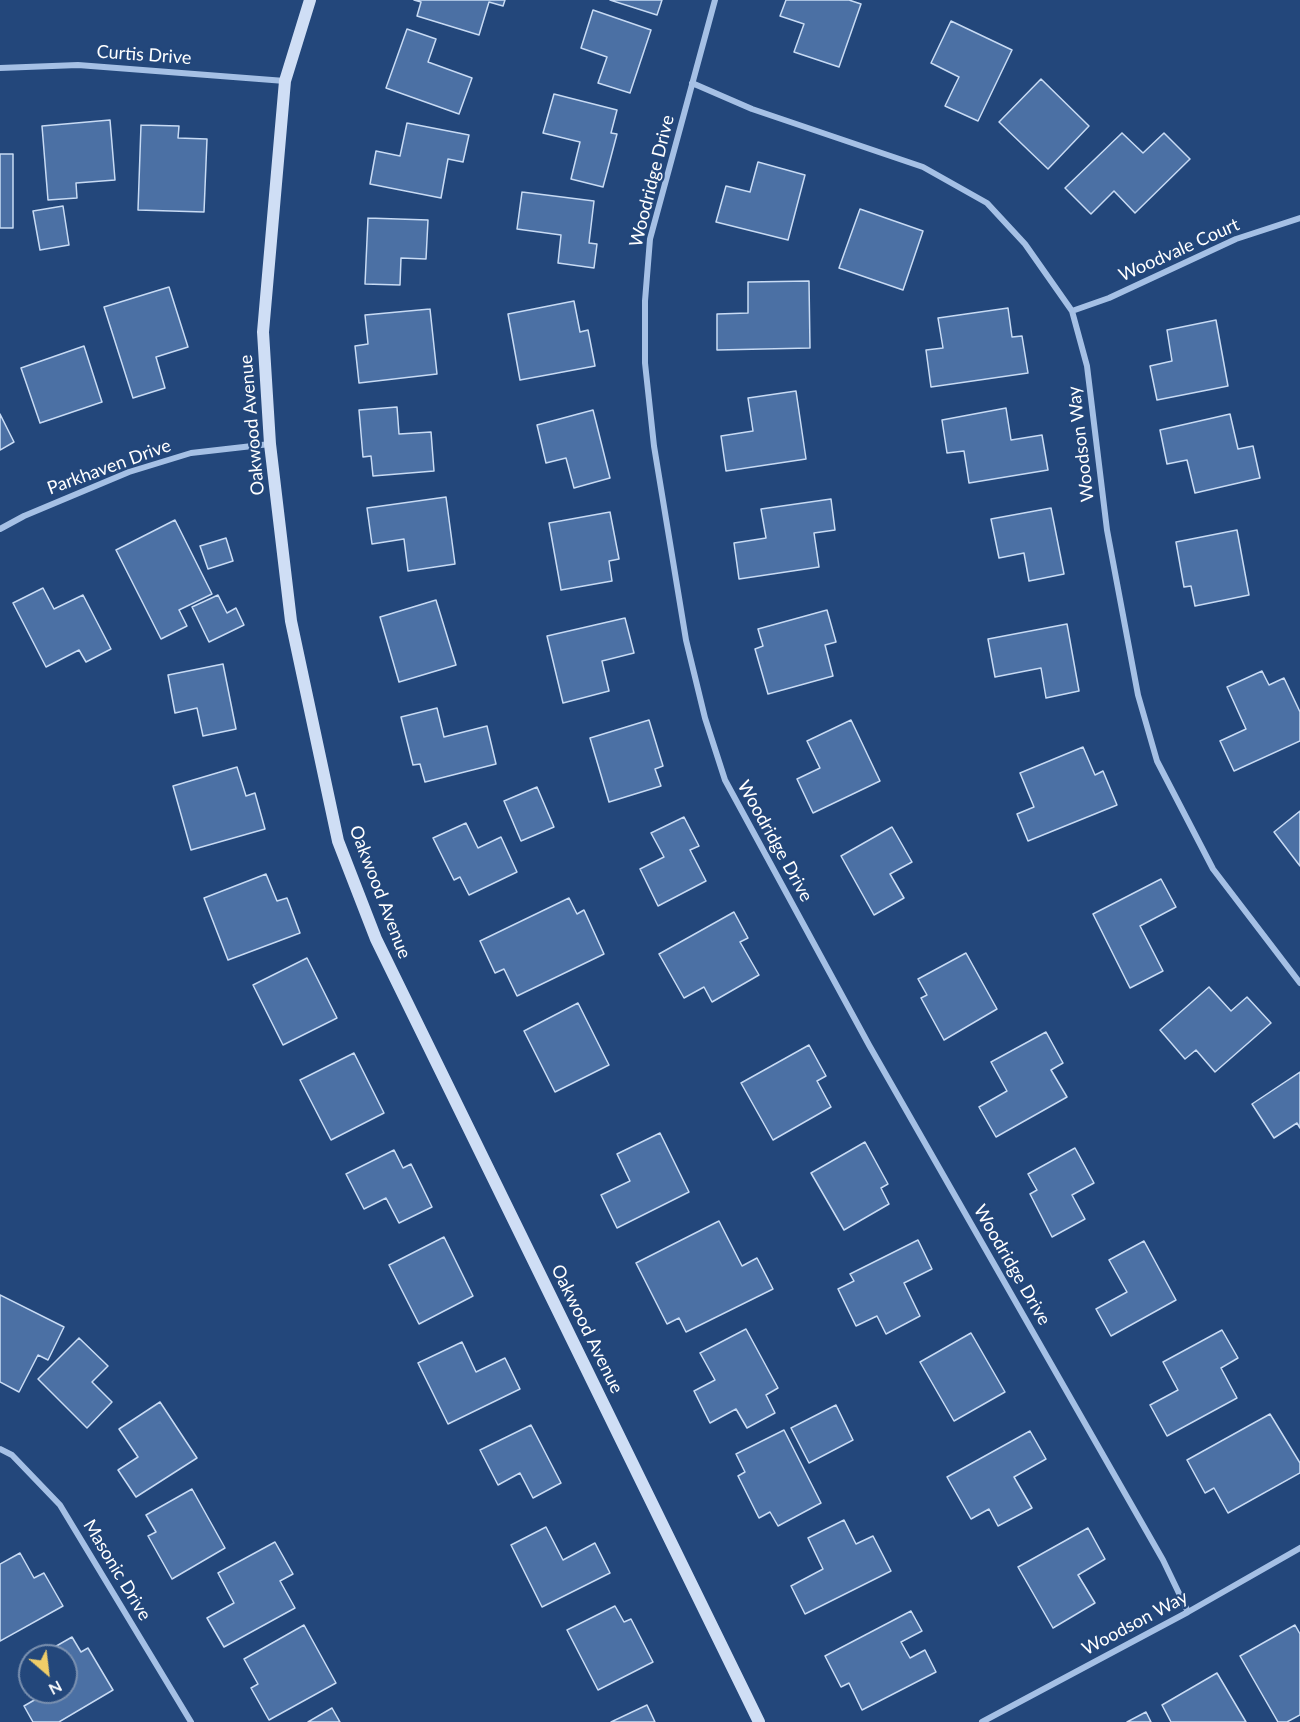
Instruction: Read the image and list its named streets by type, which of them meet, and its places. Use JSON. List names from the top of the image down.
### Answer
{
  "streets": {
    "main road": ["Oakwood Avenue"],
    "street": [
      "Curtis Drive",
      "Woodridge Drive",
      "Woodvale Court",
      "Woodson Way",
      "Parkhaven Drive",
      "Masonic Drive"
    ]
  },
  "crossings": [
    ["Curtis Drive", "Oakwood Avenue"],
    ["Woodridge Drive", "Woodson Way"],
    ["Woodvale Court", "Woodson Way"],
    ["Oakwood Avenue", "Parkhaven Drive"]
  ],
  "north": "bottom right"
}
